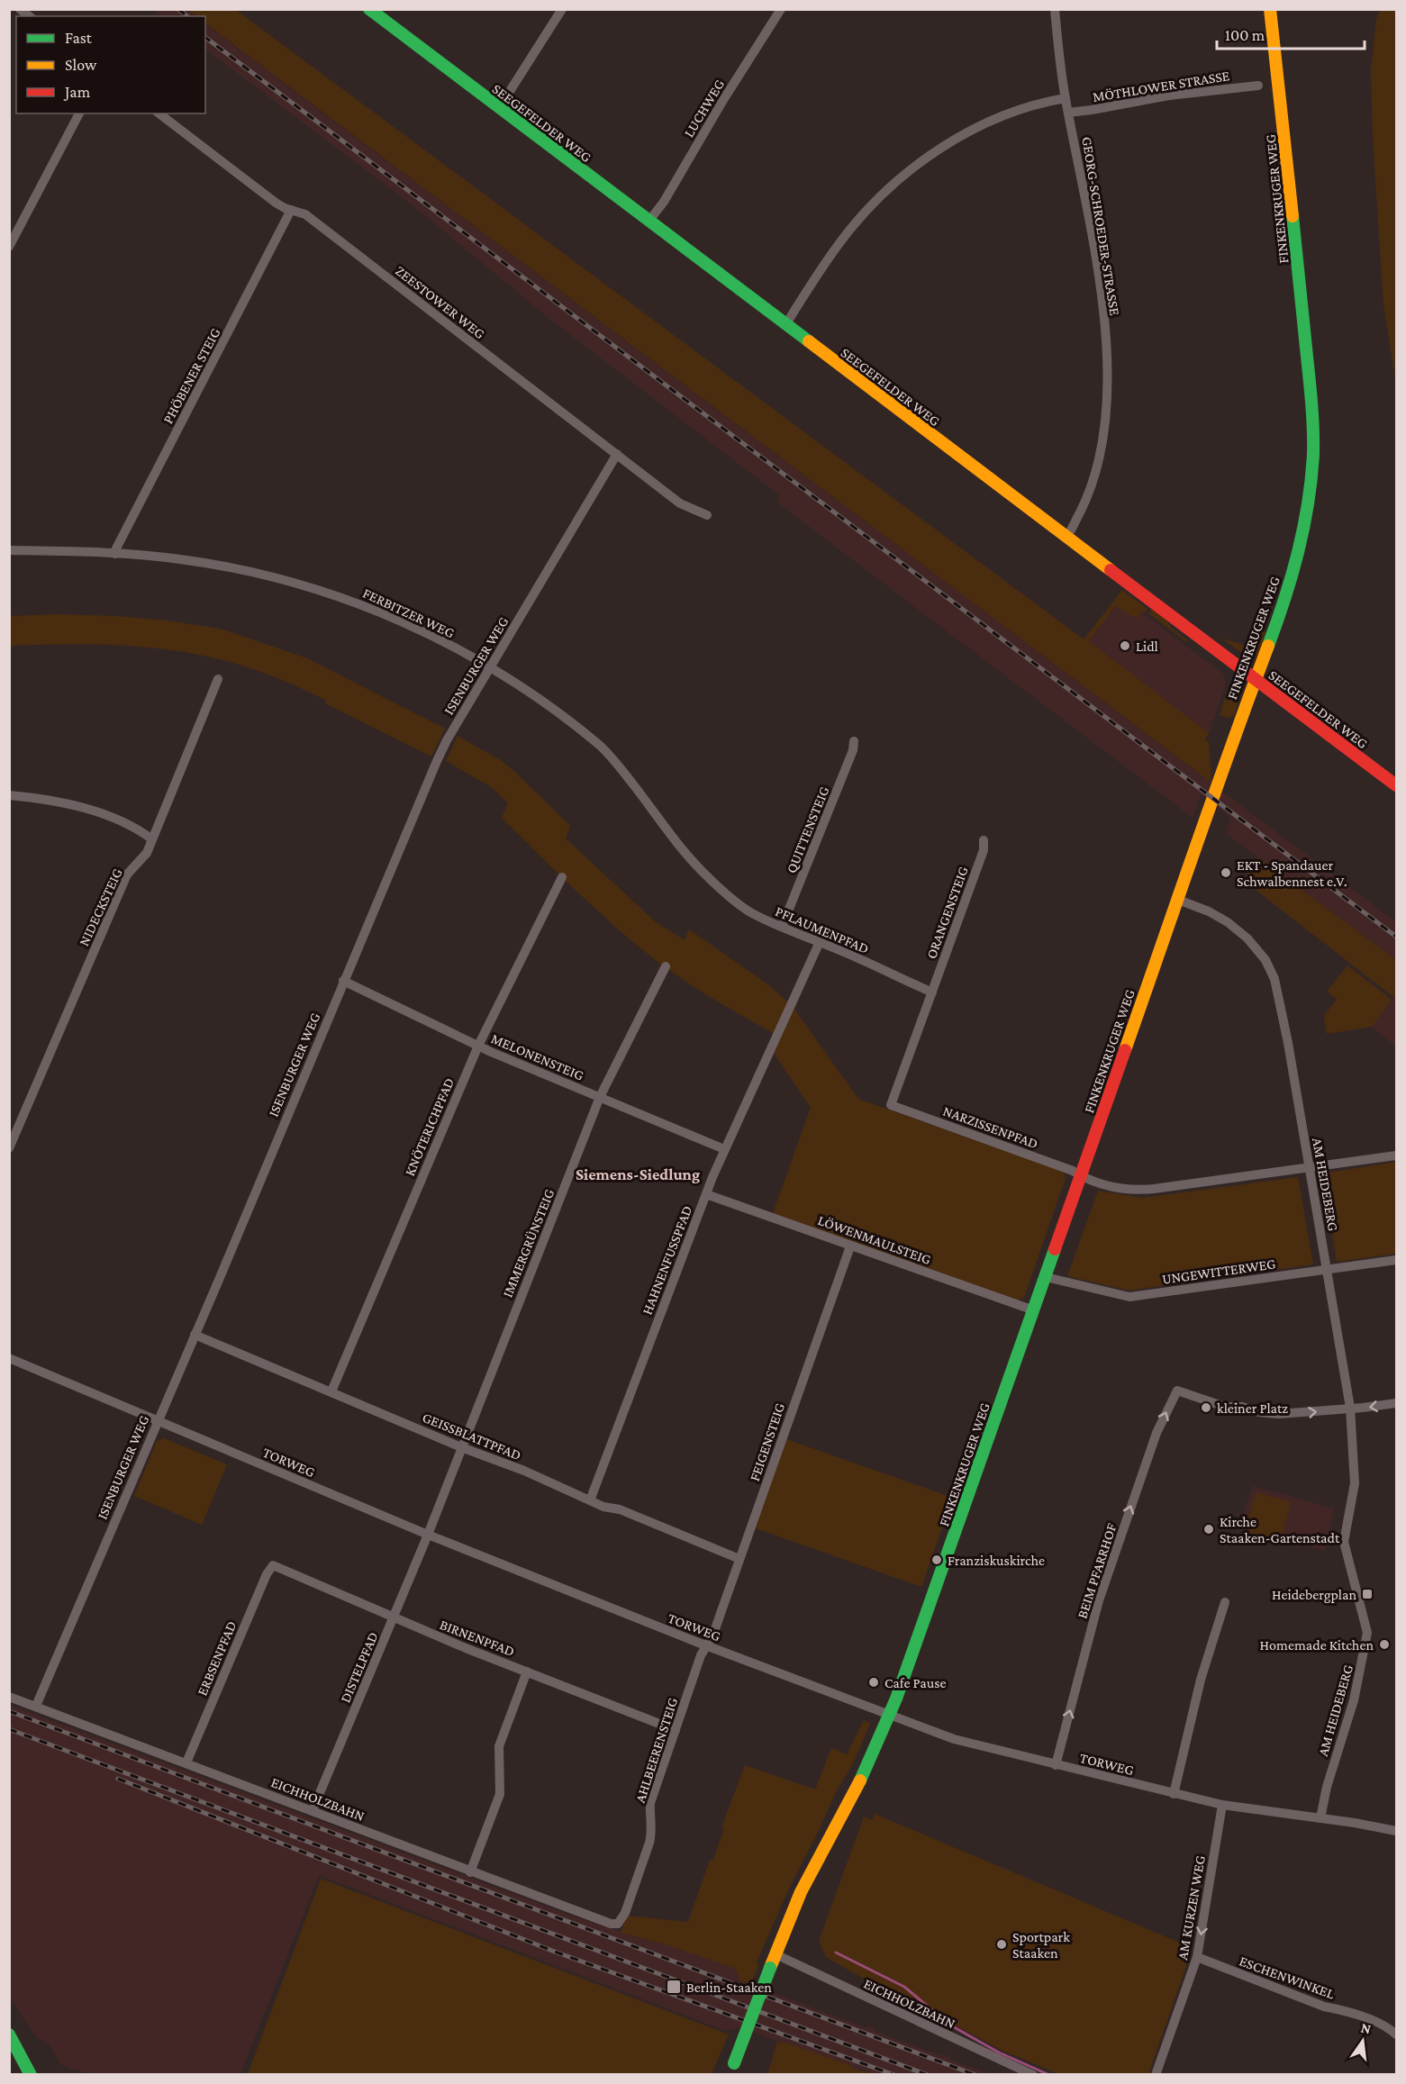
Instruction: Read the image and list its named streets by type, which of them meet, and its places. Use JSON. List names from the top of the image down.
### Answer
{
  "streets": {
    "street": [
      "MÖTHLOWER STRASSE",
      "LUCHWEG",
      "SEEGEFELDER WEG",
      "FINKENKRUGER WEG",
      "GEORG-SCHROEDER-STRASSE",
      "ZEESTOWER WEG",
      "PHÖBENER STEIG",
      "FERBITZER WEG",
      "ISENBURGER WEG",
      "QUITTENSTEIG",
      "NIDECKSTEIG",
      "ORANGENSTEIG",
      "PFLAUMENPFAD",
      "MELONENSTEIG",
      "KNÖTERICHPFAD",
      "NARZISSENPFAD",
      "AM HEIDEBERG",
      "LÖWENMAULSTEIG",
      "IMMERGRÜNSTEIG",
      "HAHNENFUSSPFAD",
      "UNGEWITTERWEG",
      "GEISSBLATTPFAD",
      "FEIGENSTEIG",
      "TORWEG",
      "BEIM PFARRHOF",
      "BIRNENPFAD",
      "ERBSENPFAD",
      "DISTELPFAD",
      "AHLBEERENSTEIG",
      "EICHHOLZBAHN",
      "AM KURZEN WEG",
      "ESCHENWINKEL"
    ]
  },
  "crossings": [
    ["MÖTHLOWER STRASSE", "GEORG-SCHROEDER-STRASSE"],
    ["LUCHWEG", "SEEGEFELDER WEG"],
    ["SEEGEFELDER WEG", "FINKENKRUGER WEG"],
    ["SEEGEFELDER WEG", "GEORG-SCHROEDER-STRASSE"],
    ["FINKENKRUGER WEG", "NARZISSENPFAD"],
    ["FINKENKRUGER WEG", "AM HEIDEBERG"],
    ["FINKENKRUGER WEG", "LÖWENMAULSTEIG"],
    ["FINKENKRUGER WEG", "UNGEWITTERWEG"],
    ["FINKENKRUGER WEG", "TORWEG"],
    ["FINKENKRUGER WEG", "EICHHOLZBAHN"],
    ["ZEESTOWER WEG", "PHÖBENER STEIG"],
    ["ZEESTOWER WEG", "ISENBURGER WEG"],
    ["PHÖBENER STEIG", "FERBITZER WEG"],
    ["FERBITZER WEG", "ISENBURGER WEG"],
    ["FERBITZER WEG", "PFLAUMENPFAD"],
    ["ISENBURGER WEG", "MELONENSTEIG"],
    ["ISENBURGER WEG", "GEISSBLATTPFAD"],
    ["ISENBURGER WEG", "TORWEG"],
    ["ISENBURGER WEG", "EICHHOLZBAHN"],
    ["QUITTENSTEIG", "PFLAUMENPFAD"],
    ["ORANGENSTEIG", "PFLAUMENPFAD"],
    ["ORANGENSTEIG", "NARZISSENPFAD"],
    ["PFLAUMENPFAD", "NARZISSENPFAD"],
    ["PFLAUMENPFAD", "HAHNENFUSSPFAD"],
    ["MELONENSTEIG", "KNÖTERICHPFAD"],
    ["MELONENSTEIG", "IMMERGRÜNSTEIG"],
    ["MELONENSTEIG", "HAHNENFUSSPFAD"],
    ["KNÖTERICHPFAD", "GEISSBLATTPFAD"],
    ["AM HEIDEBERG", "UNGEWITTERWEG"],
    ["AM HEIDEBERG", "TORWEG"],
    ["AM HEIDEBERG", "BEIM PFARRHOF"],
    ["LÖWENMAULSTEIG", "HAHNENFUSSPFAD"],
    ["LÖWENMAULSTEIG", "FEIGENSTEIG"],
    ["IMMERGRÜNSTEIG", "GEISSBLATTPFAD"],
    ["IMMERGRÜNSTEIG", "TORWEG"],
    ["IMMERGRÜNSTEIG", "DISTELPFAD"],
    ["HAHNENFUSSPFAD", "GEISSBLATTPFAD"],
    ["GEISSBLATTPFAD", "FEIGENSTEIG"],
    ["FEIGENSTEIG", "TORWEG"],
    ["FEIGENSTEIG", "AHLBEERENSTEIG"],
    ["TORWEG", "BEIM PFARRHOF"],
    ["TORWEG", "DISTELPFAD"],
    ["TORWEG", "AHLBEERENSTEIG"],
    ["TORWEG", "AM KURZEN WEG"],
    ["BIRNENPFAD", "ERBSENPFAD"],
    ["BIRNENPFAD", "DISTELPFAD"],
    ["BIRNENPFAD", "AHLBEERENSTEIG"],
    ["ERBSENPFAD", "EICHHOLZBAHN"],
    ["DISTELPFAD", "EICHHOLZBAHN"],
    ["AHLBEERENSTEIG", "EICHHOLZBAHN"],
    ["AM KURZEN WEG", "ESCHENWINKEL"]
  ],
  "one_way": ["BEIM PFARRHOF", "AM KURZEN WEG"],
  "districts": ["Siemens-Siedlung"],
  "places": {
    "other": [
      "Lidl",
      "EKT - Spandauer Schwalbennest e.V.",
      "kleiner Platz",
      "Kirche Staaken-Gartenstadt",
      "Franziskuskirche",
      "Homemade Kitchen",
      "Cafe Pause",
      "Sportpark Staaken"
    ],
    "transit": ["Heidebergplan", "Berlin-Staaken"]
  },
  "legend": ["Fast", "Slow", "Jam"],
  "scale_bar": "100 m",
  "north": "top"
}
